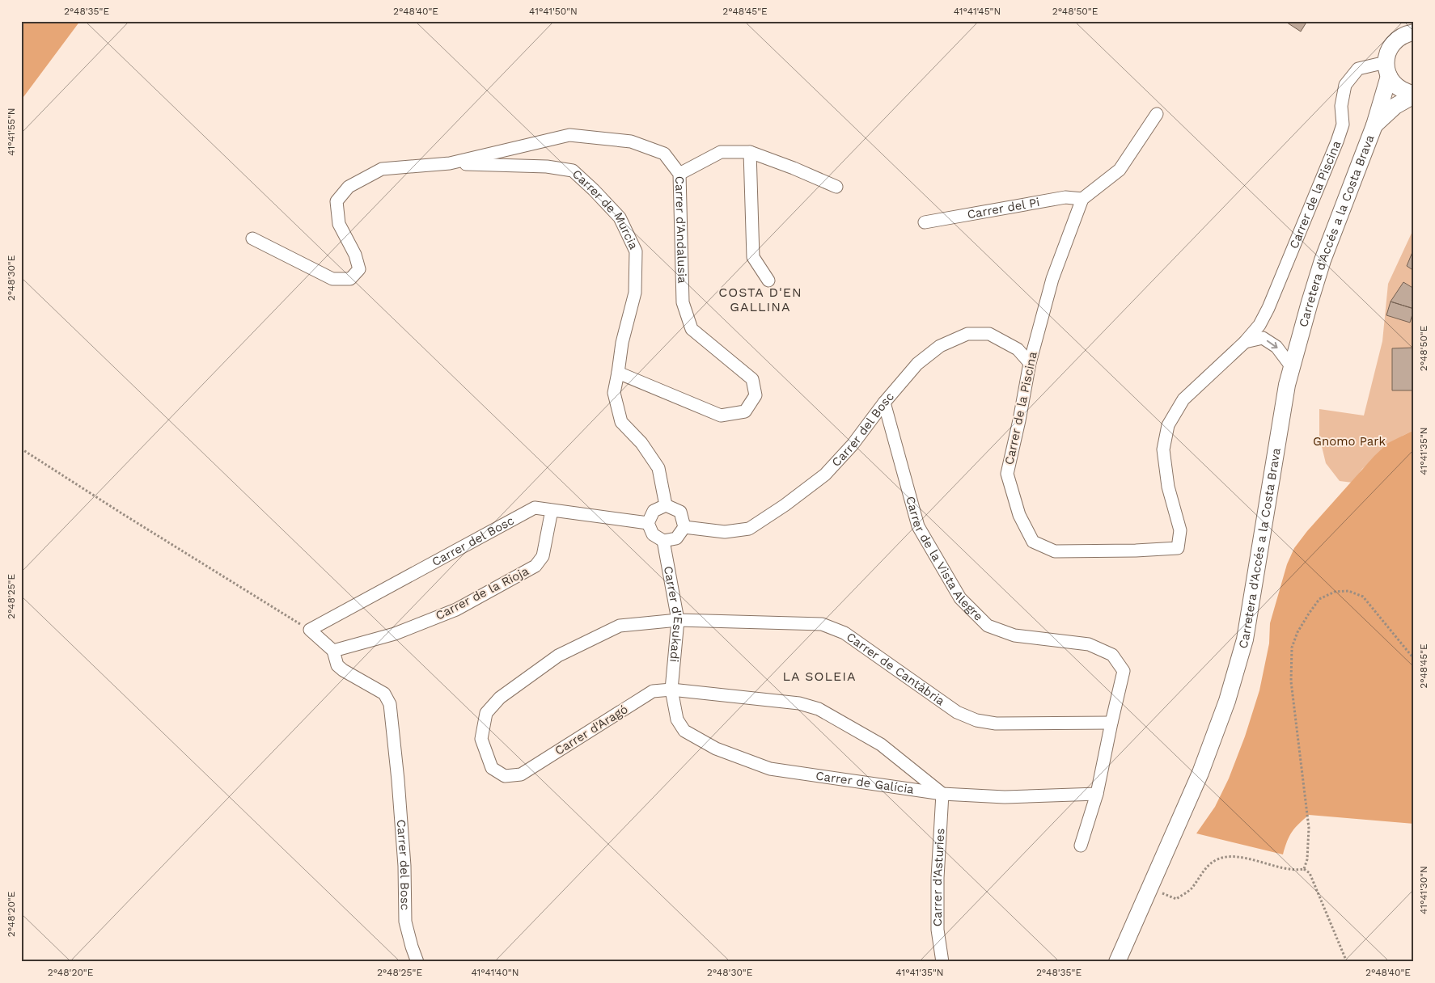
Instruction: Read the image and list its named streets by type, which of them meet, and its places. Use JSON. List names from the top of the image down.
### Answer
{
  "streets": {
    "main road": ["Carretera d'Accés a la Costa Brava"],
    "street": [
      "Carrer de la Piscina",
      "Carrer del Pi",
      "Carrer de Murcia",
      "Carrer d'Andalusia",
      "Carrer del Bosc",
      "Carrer de la Vista Alegre",
      "Carrer de la Rioja",
      "Carrer d'Esukadi",
      "Carrer de Cantàbria",
      "Carrer d'Aragó",
      "Carrer de Galícia",
      "Carrer d'Asturies"
    ]
  },
  "crossings": [
    ["Carrer de la Piscina", "Carrer del Pi"],
    ["Carrer de la Piscina", "Carretera d'Accés a la Costa Brava"],
    ["Carrer de la Piscina", "Carrer del Bosc"],
    ["Carrer de Murcia", "Carrer d'Andalusia"],
    ["Carrer del Bosc", "Carrer de la Vista Alegre"],
    ["Carrer del Bosc", "Carrer de la Rioja"],
    ["Carrer del Bosc", "Carrer d'Esukadi"],
    ["Carrer de la Vista Alegre", "Carrer de Cantàbria"],
    ["Carrer de la Vista Alegre", "Carrer de Galícia"],
    ["Carrer d'Esukadi", "Carrer de Cantàbria"],
    ["Carrer d'Esukadi", "Carrer d'Aragó"],
    ["Carrer d'Esukadi", "Carrer de Galícia"],
    ["Carrer de Cantàbria", "Carrer d'Aragó"],
    ["Carrer d'Aragó", "Carrer de Galícia"],
    ["Carrer d'Aragó", "Carrer d'Asturies"],
    ["Carrer de Galícia", "Carrer d'Asturies"]
  ],
  "districts": ["COSTA D'EN GALLINA", "LA SOLEIA"],
  "parks": ["Gnomo Park"],
  "coordinates": [
    "2°48'35\"E",
    "2°48'40\"E",
    "41°41'50\"N",
    "2°48'45\"E",
    "41°41'45\"N",
    "2°48'50\"E",
    "41°41'55\"N",
    "2°48'30\"E",
    "41°41'35\"N",
    "2°48'25\"E",
    "41°41'30\"N",
    "2°48'20\"E",
    "41°41'40\"N"
  ]
}
